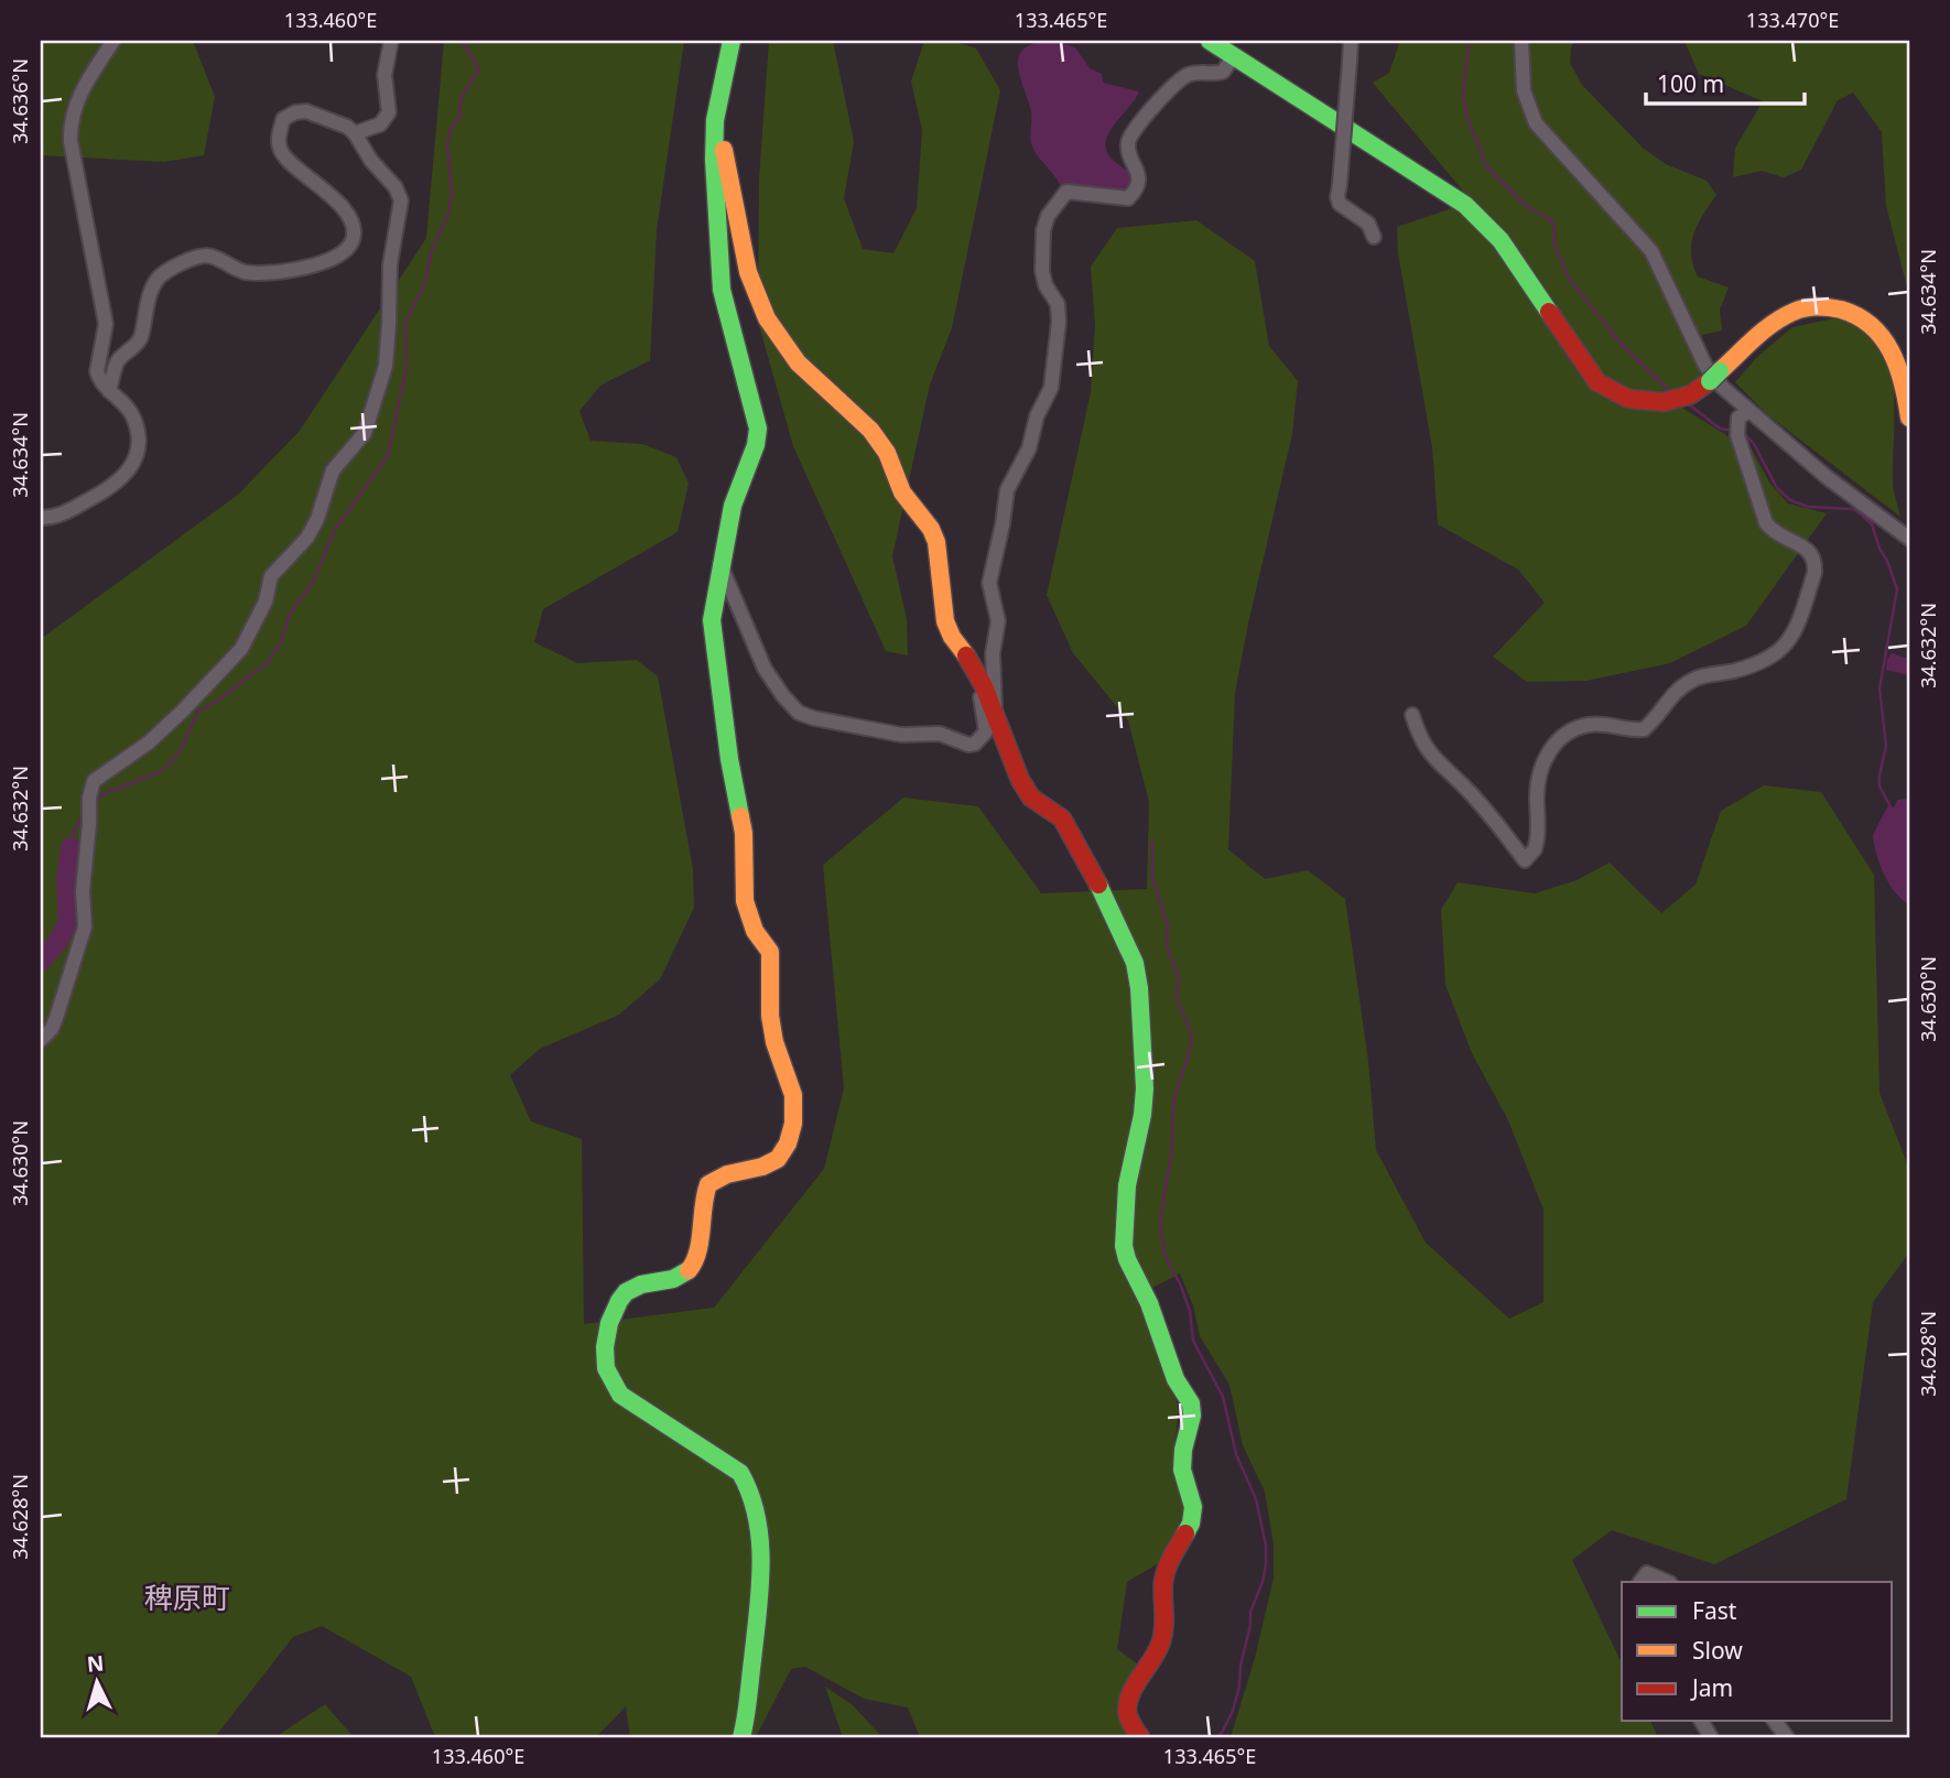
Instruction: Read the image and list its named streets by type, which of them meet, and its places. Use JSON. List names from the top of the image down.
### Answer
{
  "districts": ["稗原町"],
  "legend": ["Fast", "Slow", "Jam"],
  "scale_bar": "100 m",
  "north": "top",
  "coordinates": [
    "133.460°E",
    "133.465°E",
    "133.470°E",
    "34.636°N",
    "34.634°N",
    "34.632°N",
    "34.630°N",
    "34.628°N"
  ]
}
